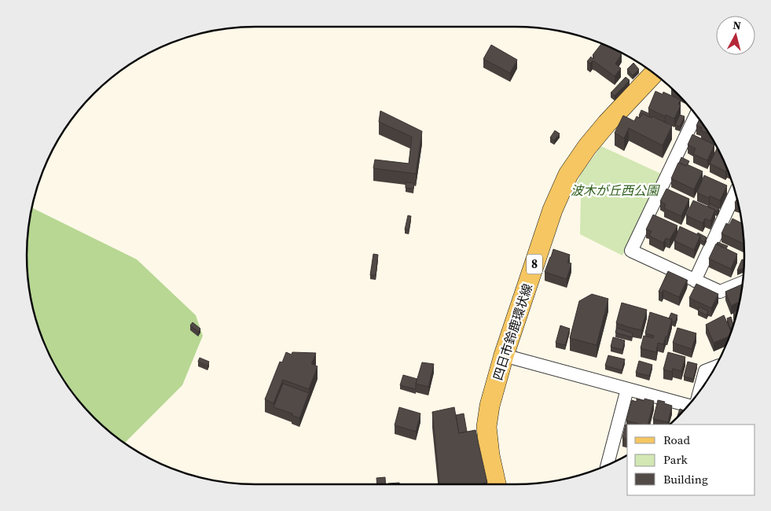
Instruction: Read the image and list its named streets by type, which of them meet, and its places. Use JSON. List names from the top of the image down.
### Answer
{
  "streets": {
    "main road": ["8", "四日市鈴鹿環状線"]
  },
  "parks": ["波木が丘西公園"],
  "legend": ["Road", "Park", "Building"],
  "north": "top"
}
